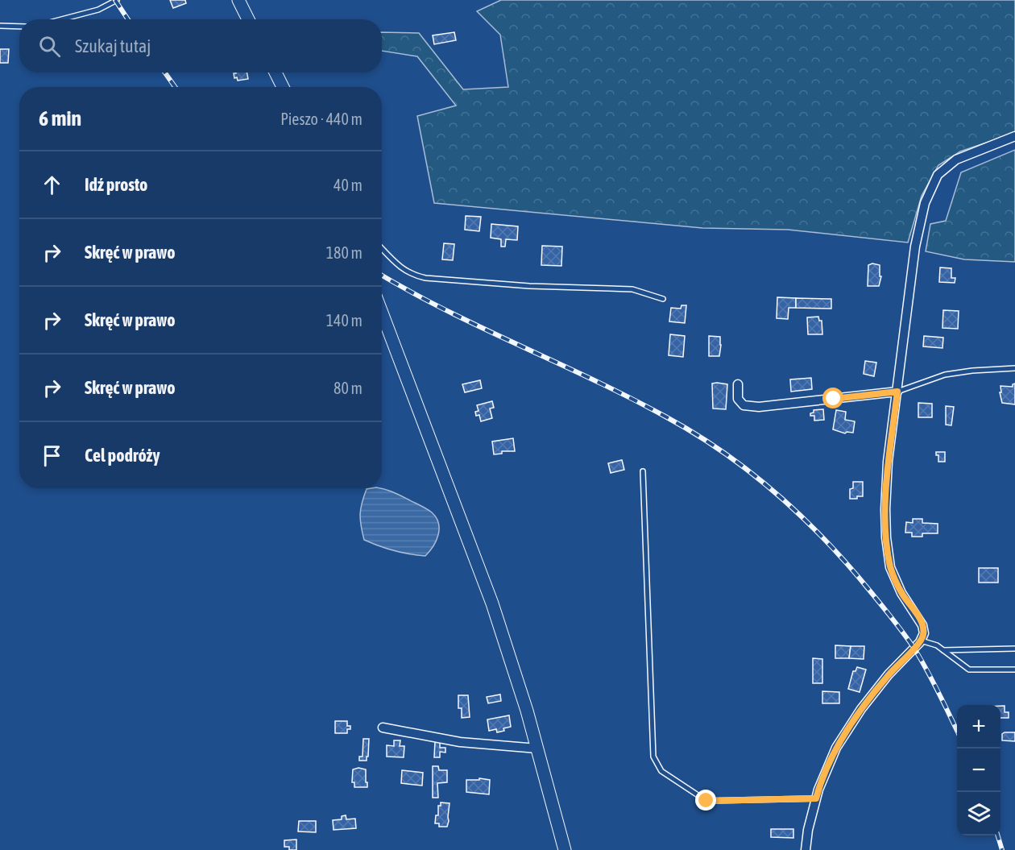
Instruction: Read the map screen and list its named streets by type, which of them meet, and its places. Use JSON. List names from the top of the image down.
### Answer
{
  "page": {
    "search": "Szukaj tutaj",
    "heading": ["6 min", "Pieszo · 440 m"],
    "list": [
      ["Idź prosto", "40 m"],
      ["Skręć w prawo", "180 m"],
      ["Skręć w prawo", "140 m"],
      ["Skręć w prawo", "80 m"],
      "Cel podróży"
    ],
    "map_buttons": ["+", "−"]
  }
}
